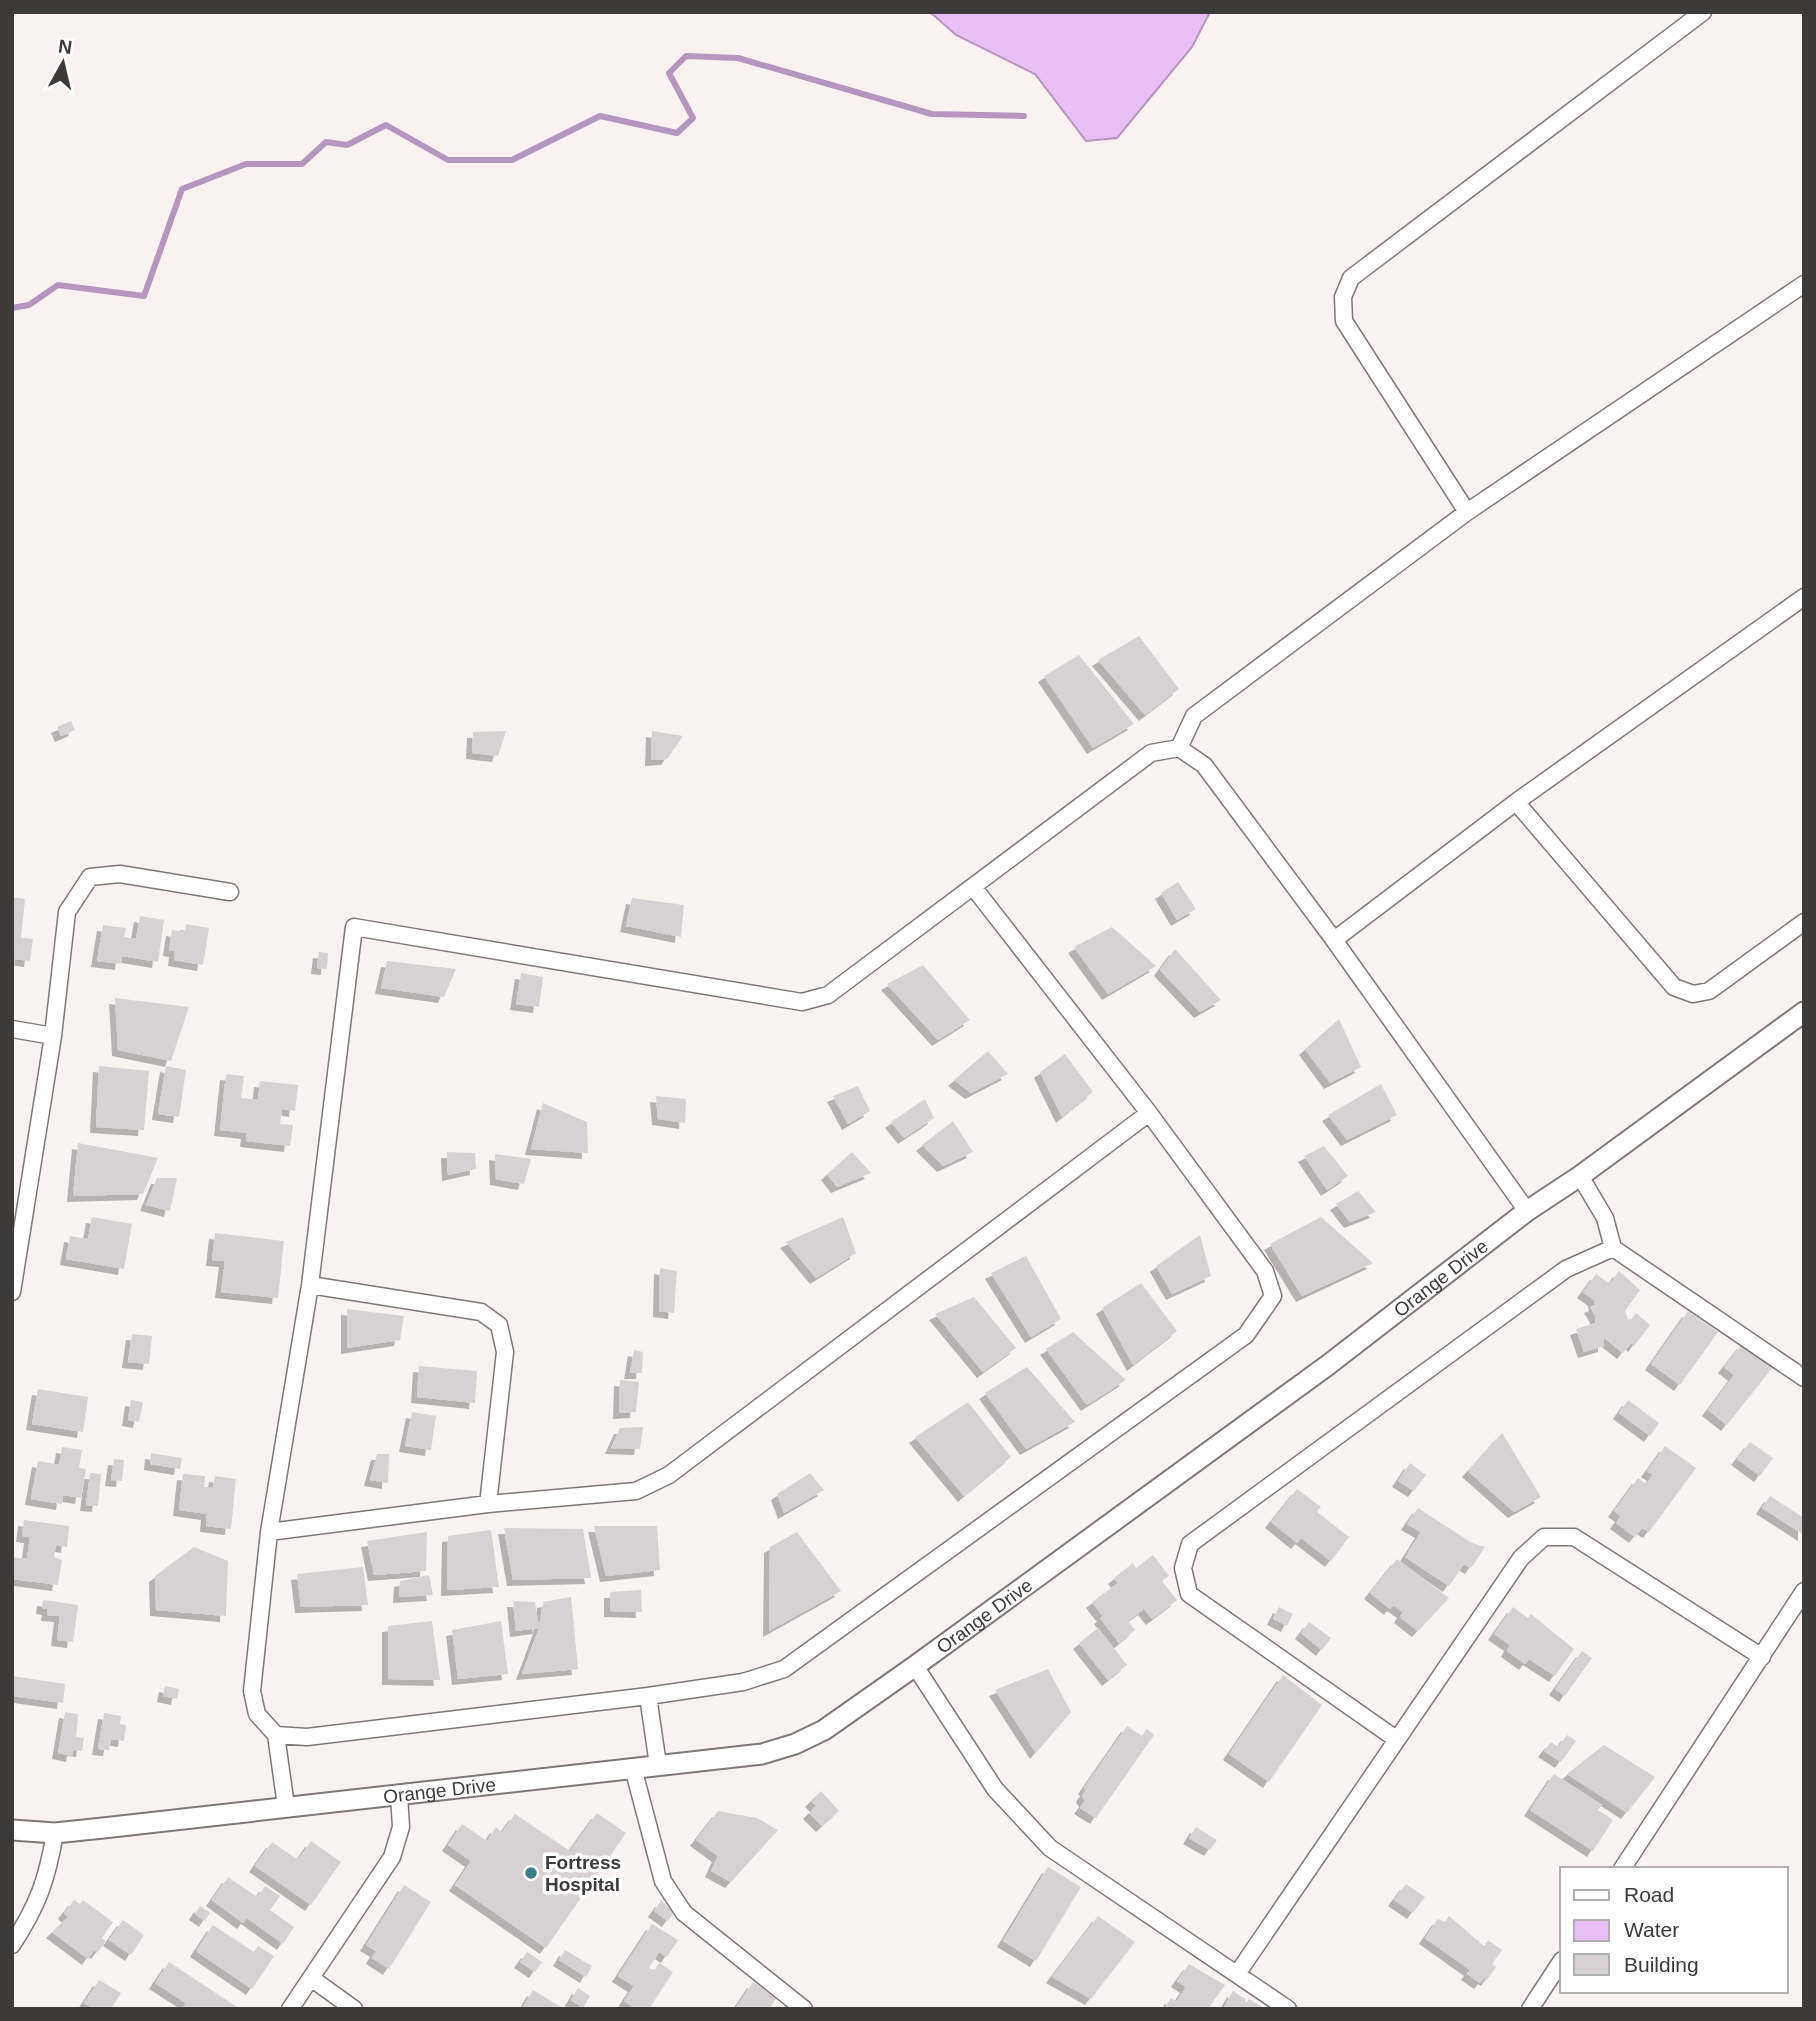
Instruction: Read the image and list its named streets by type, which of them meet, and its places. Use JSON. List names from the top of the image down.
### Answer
{
  "streets": {
    "street": ["Orange Drive"]
  },
  "places": ["Fortress Hospital"],
  "legend": ["Road", "Water", "Building"],
  "north": "top"
}
